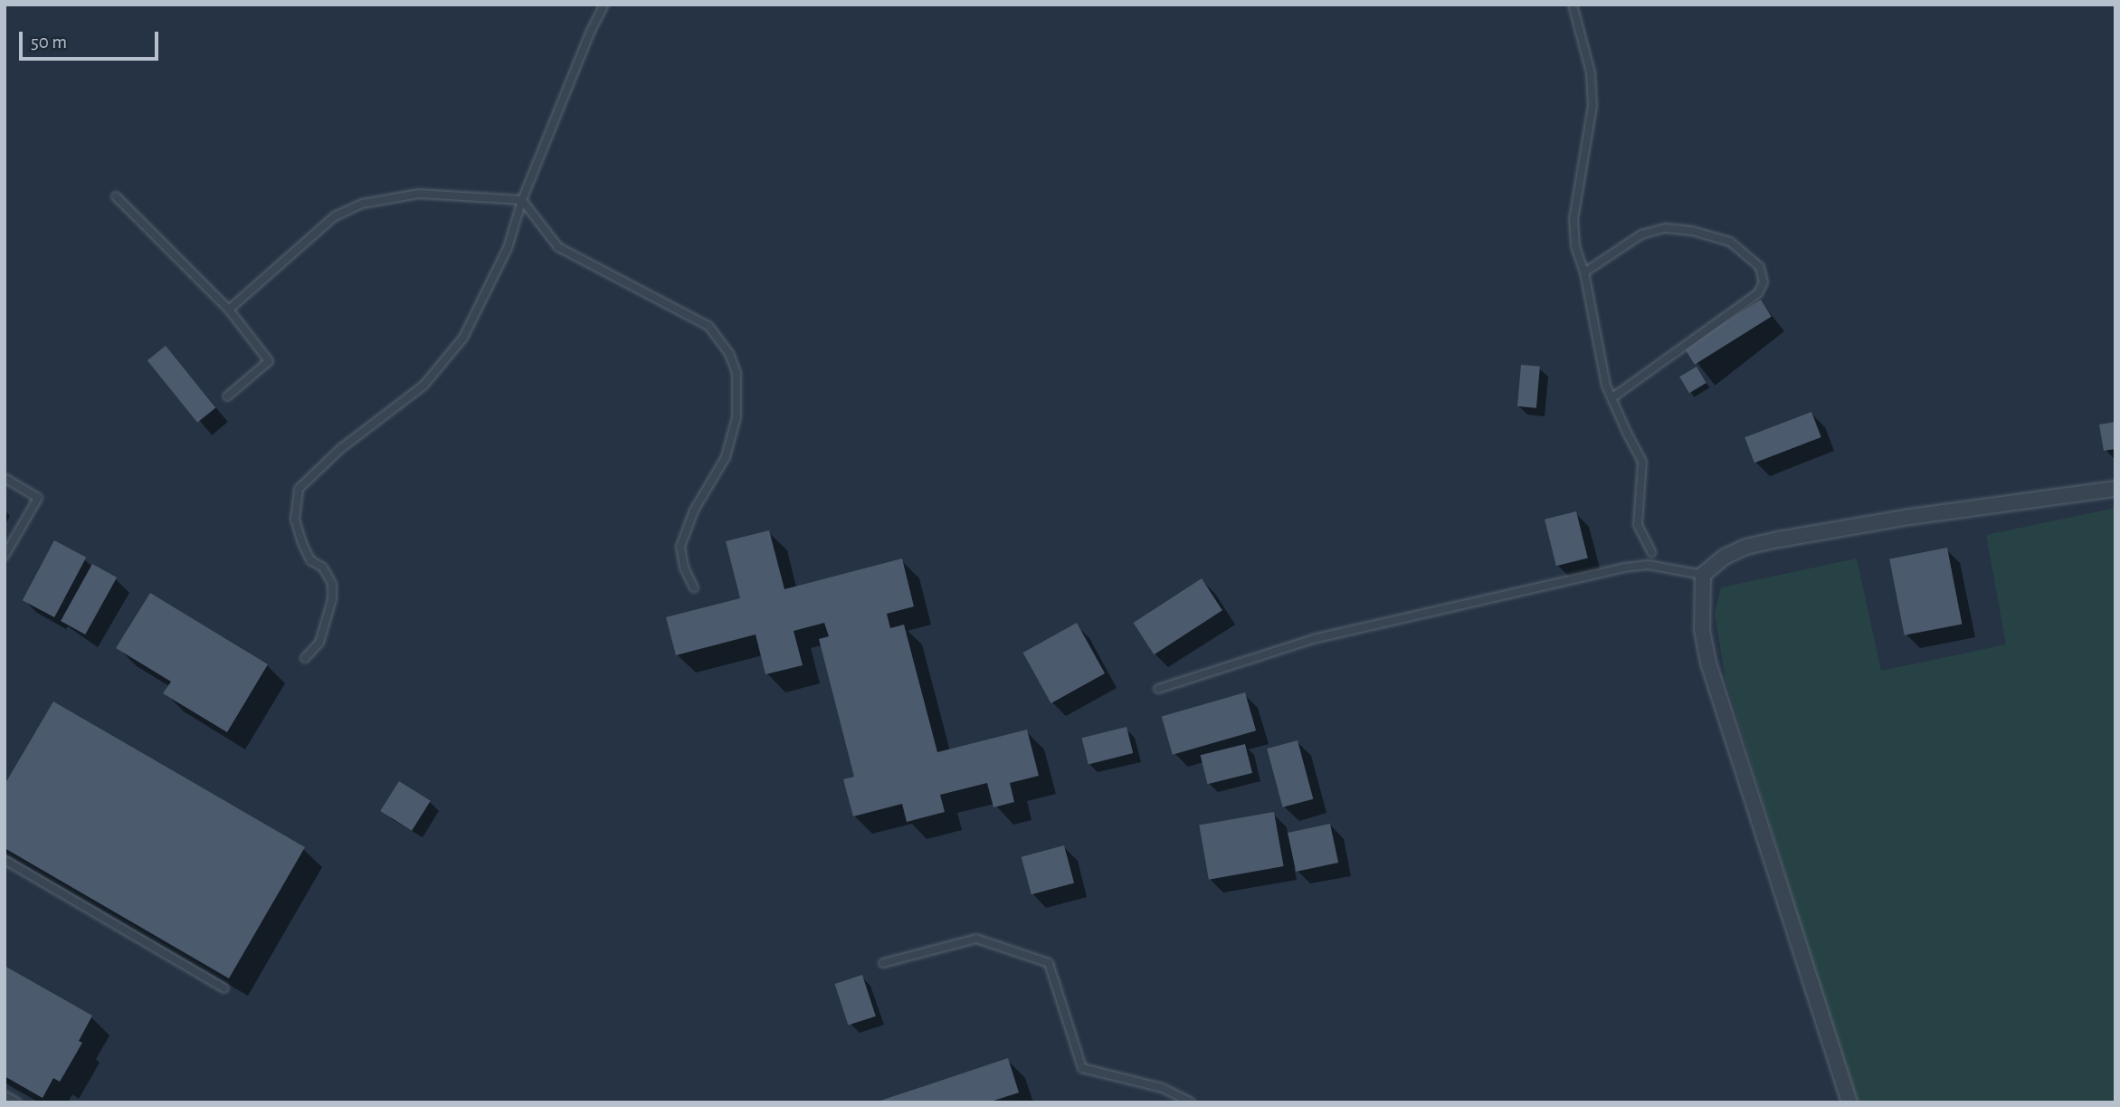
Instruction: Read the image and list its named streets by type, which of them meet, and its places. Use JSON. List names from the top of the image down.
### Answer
{
  "scale_bar": "50 m"
}
